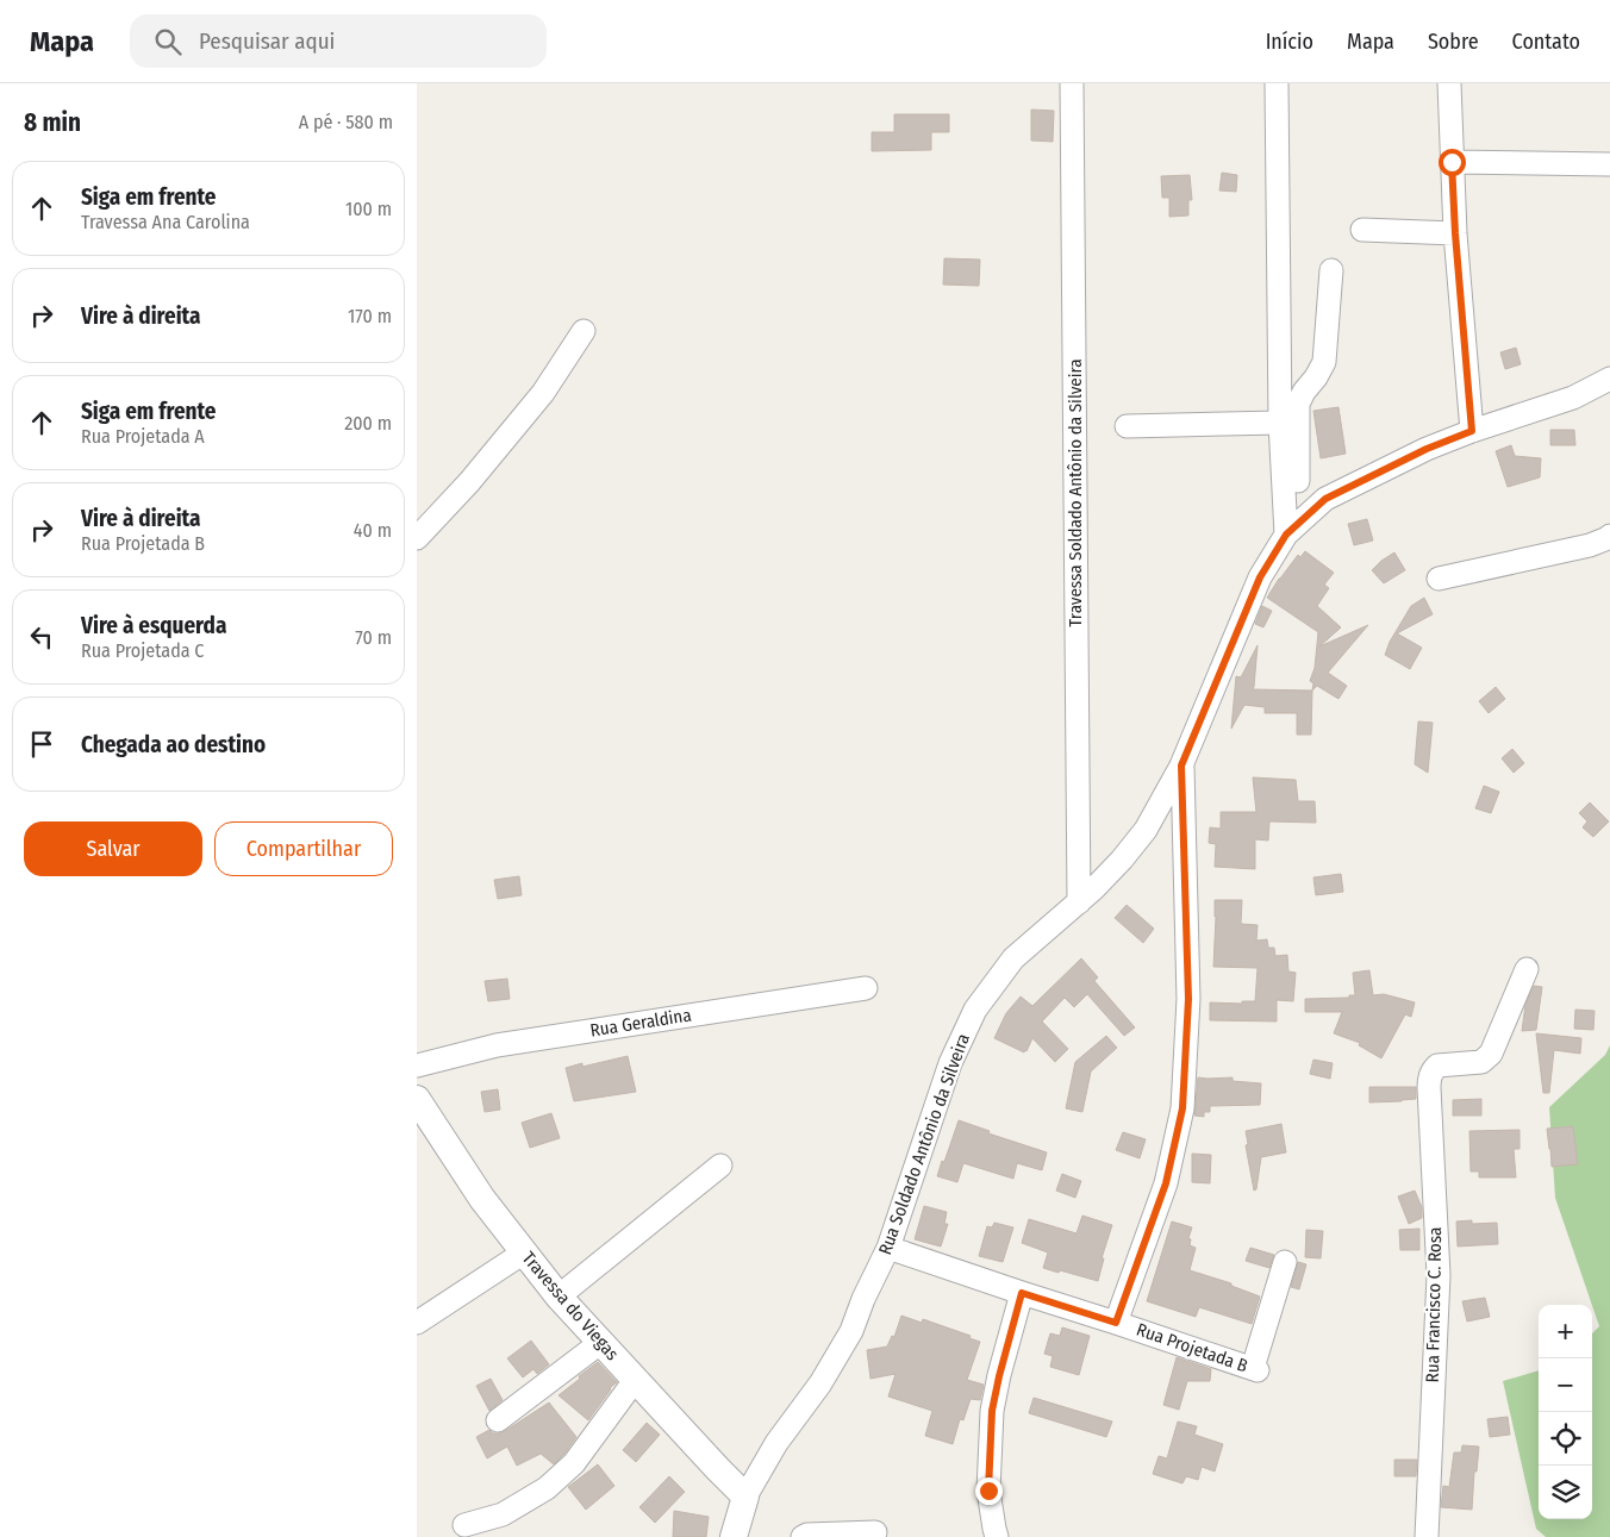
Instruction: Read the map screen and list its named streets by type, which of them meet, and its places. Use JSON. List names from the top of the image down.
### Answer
{
  "streets": {
    "street": [
      "Travessa Soldado Antônio da Silveira",
      "Rua Geraldina",
      "Rua Soldado Antônio da Silveira",
      "Rua Francisco C. Rosa",
      "Travessa do Viegas",
      "Rua Projetada B"
    ]
  },
  "crossings": [
    ["Travessa Soldado Antônio da Silveira", "Rua Soldado Antônio da Silveira"],
    ["Rua Soldado Antônio da Silveira", "Travessa do Viegas"],
    ["Rua Soldado Antônio da Silveira", "Rua Projetada B"]
  ],
  "page": {
    "header": "Mapa",
    "search": "Pesquisar aqui",
    "nav": [
      "Início",
      "Mapa",
      "Sobre",
      "Contato"
    ],
    "heading": ["8 min", "A pé · 580 m"],
    "list": [
      ["Siga em frente", "Travessa Ana Carolina", "100 m"],
      ["Vire à direita", "170 m"],
      ["Siga em frente", "Rua Projetada A", "200 m"],
      ["Vire à direita", "Rua Projetada B", "40 m"],
      ["Vire à esquerda", "Rua Projetada C", "70 m"],
      "Chegada ao destino"
    ],
    "buttons": ["Salvar", "Compartilhar"],
    "map_buttons": ["+", "−"]
  }
}
